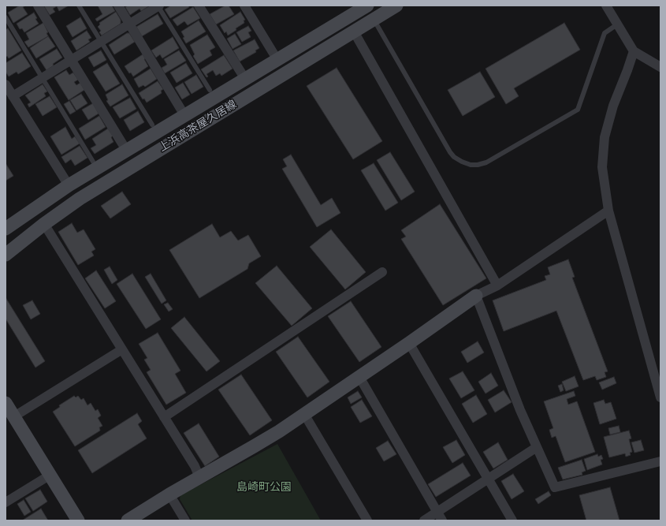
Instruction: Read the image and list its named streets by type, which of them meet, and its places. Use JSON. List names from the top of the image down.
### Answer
{
  "streets": {
    "main road": ["上浜高茶屋久居線"]
  },
  "parks": ["島崎町公園"]
}
